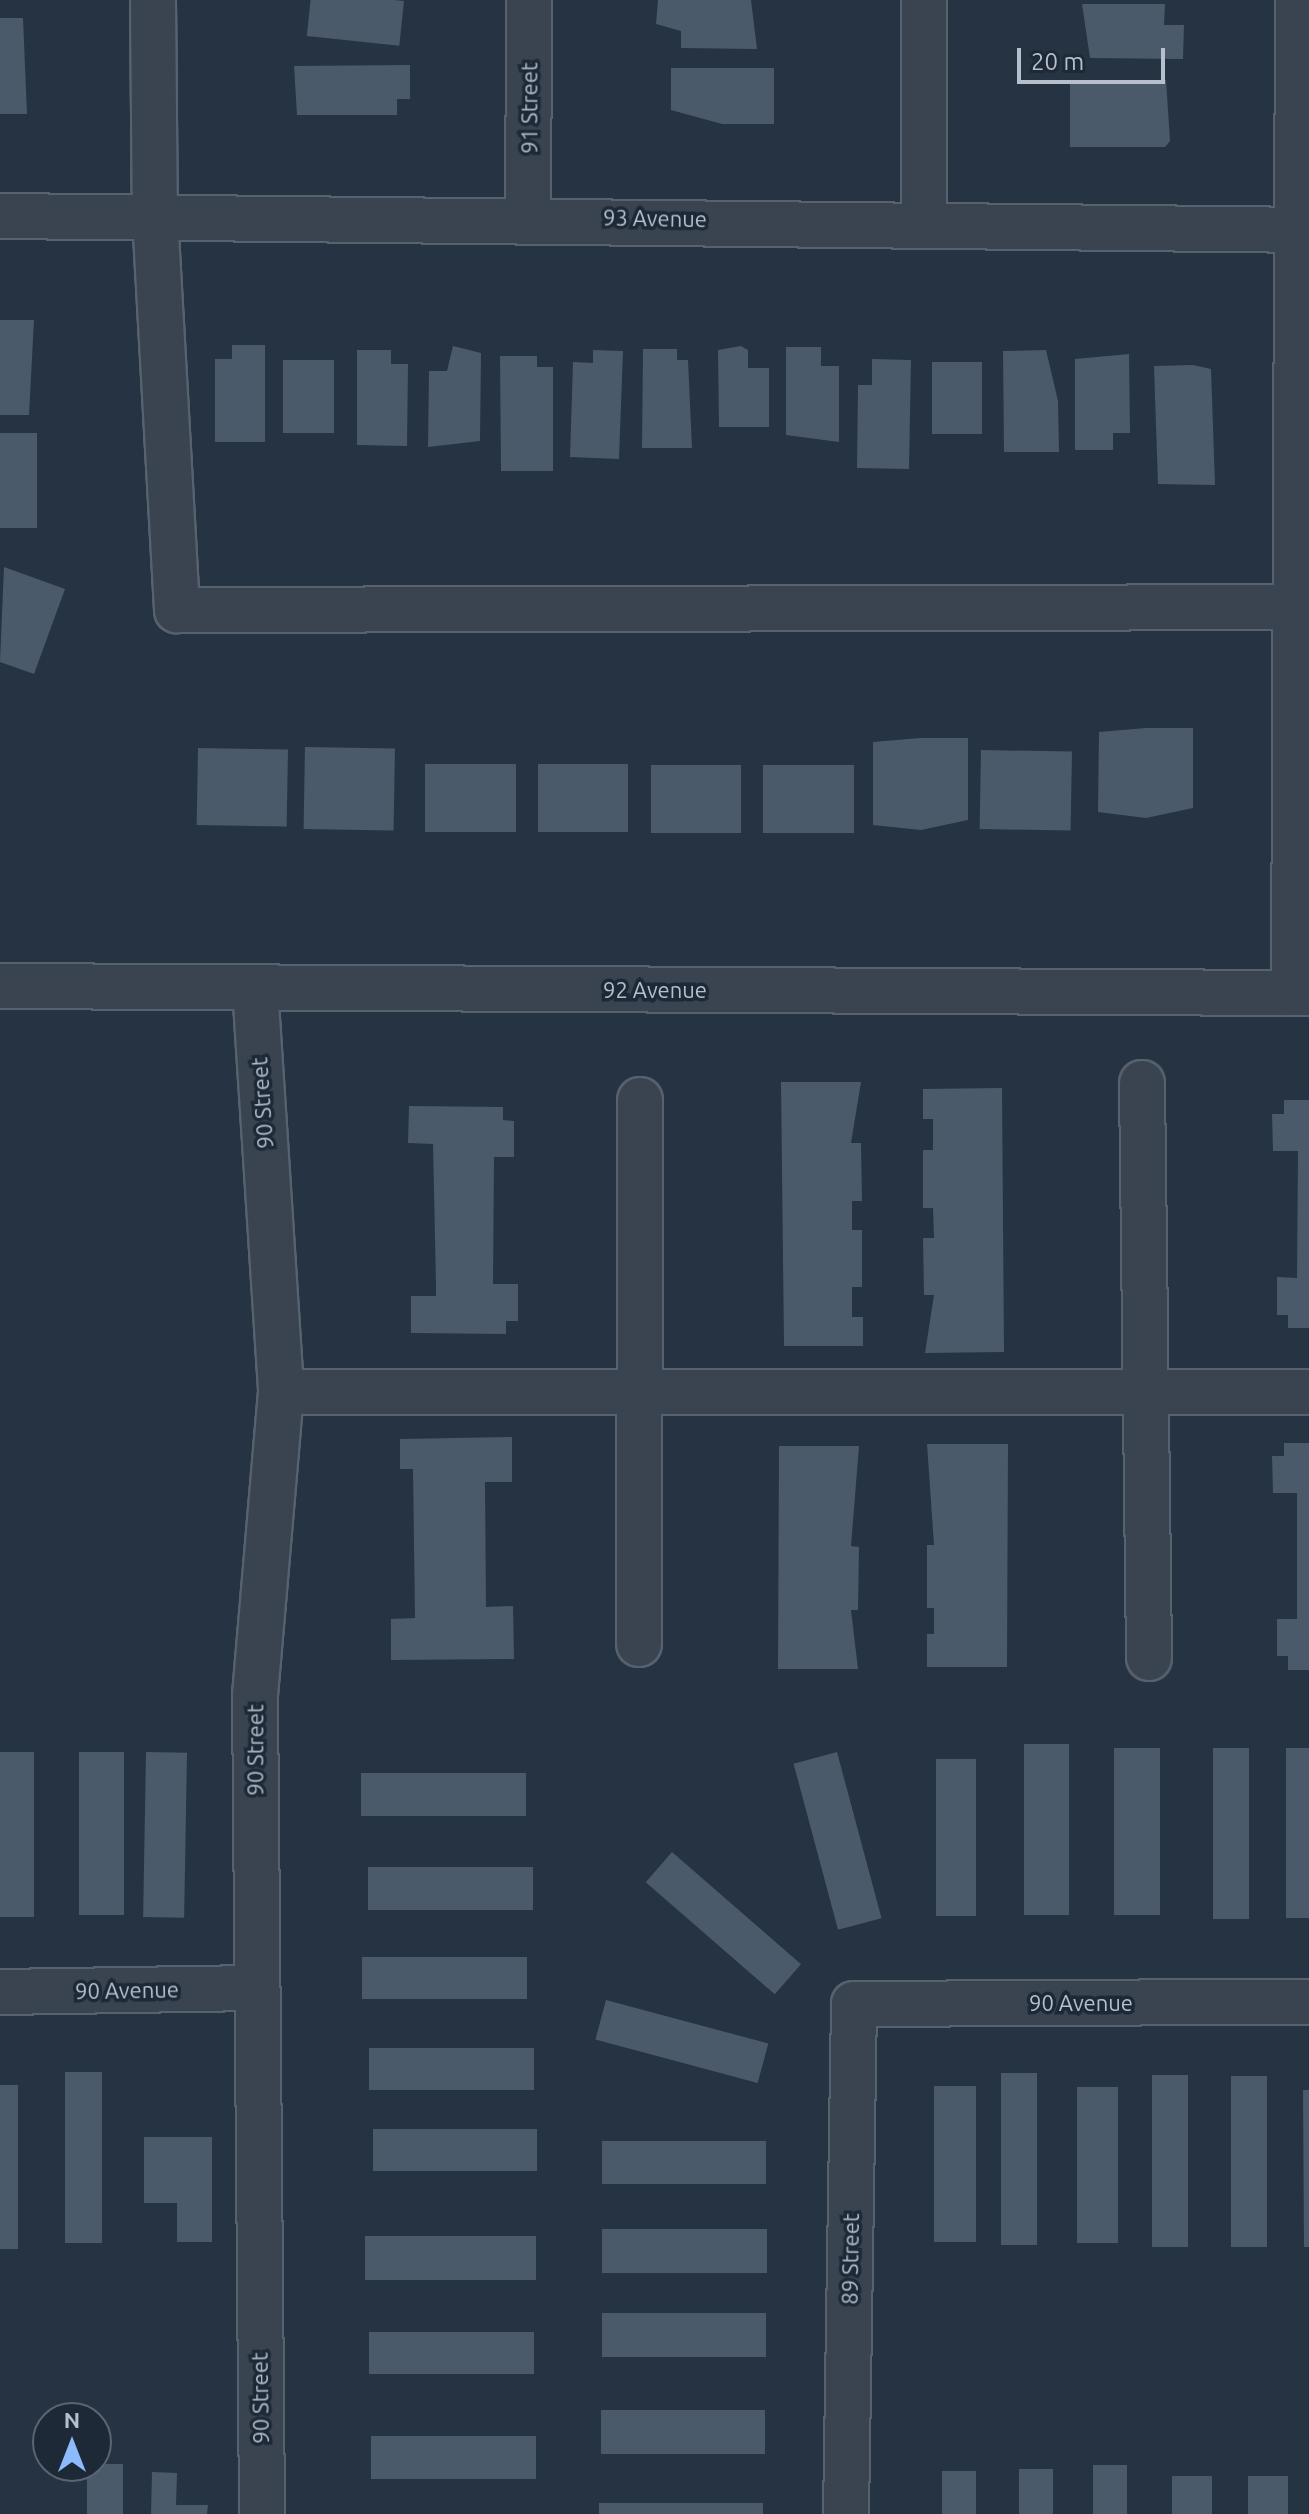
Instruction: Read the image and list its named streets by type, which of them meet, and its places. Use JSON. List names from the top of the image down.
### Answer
{
  "streets": {
    "street": [
      "91 Street",
      "93 Avenue",
      "92 Avenue",
      "90 Street",
      "90 Avenue",
      "89 Street"
    ]
  },
  "crossings": [
    ["91 Street", "93 Avenue"],
    ["92 Avenue", "90 Street"],
    ["90 Street", "90 Avenue"],
    ["90 Avenue", "89 Street"]
  ],
  "scale_bar": "20 m",
  "north": "top"
}
